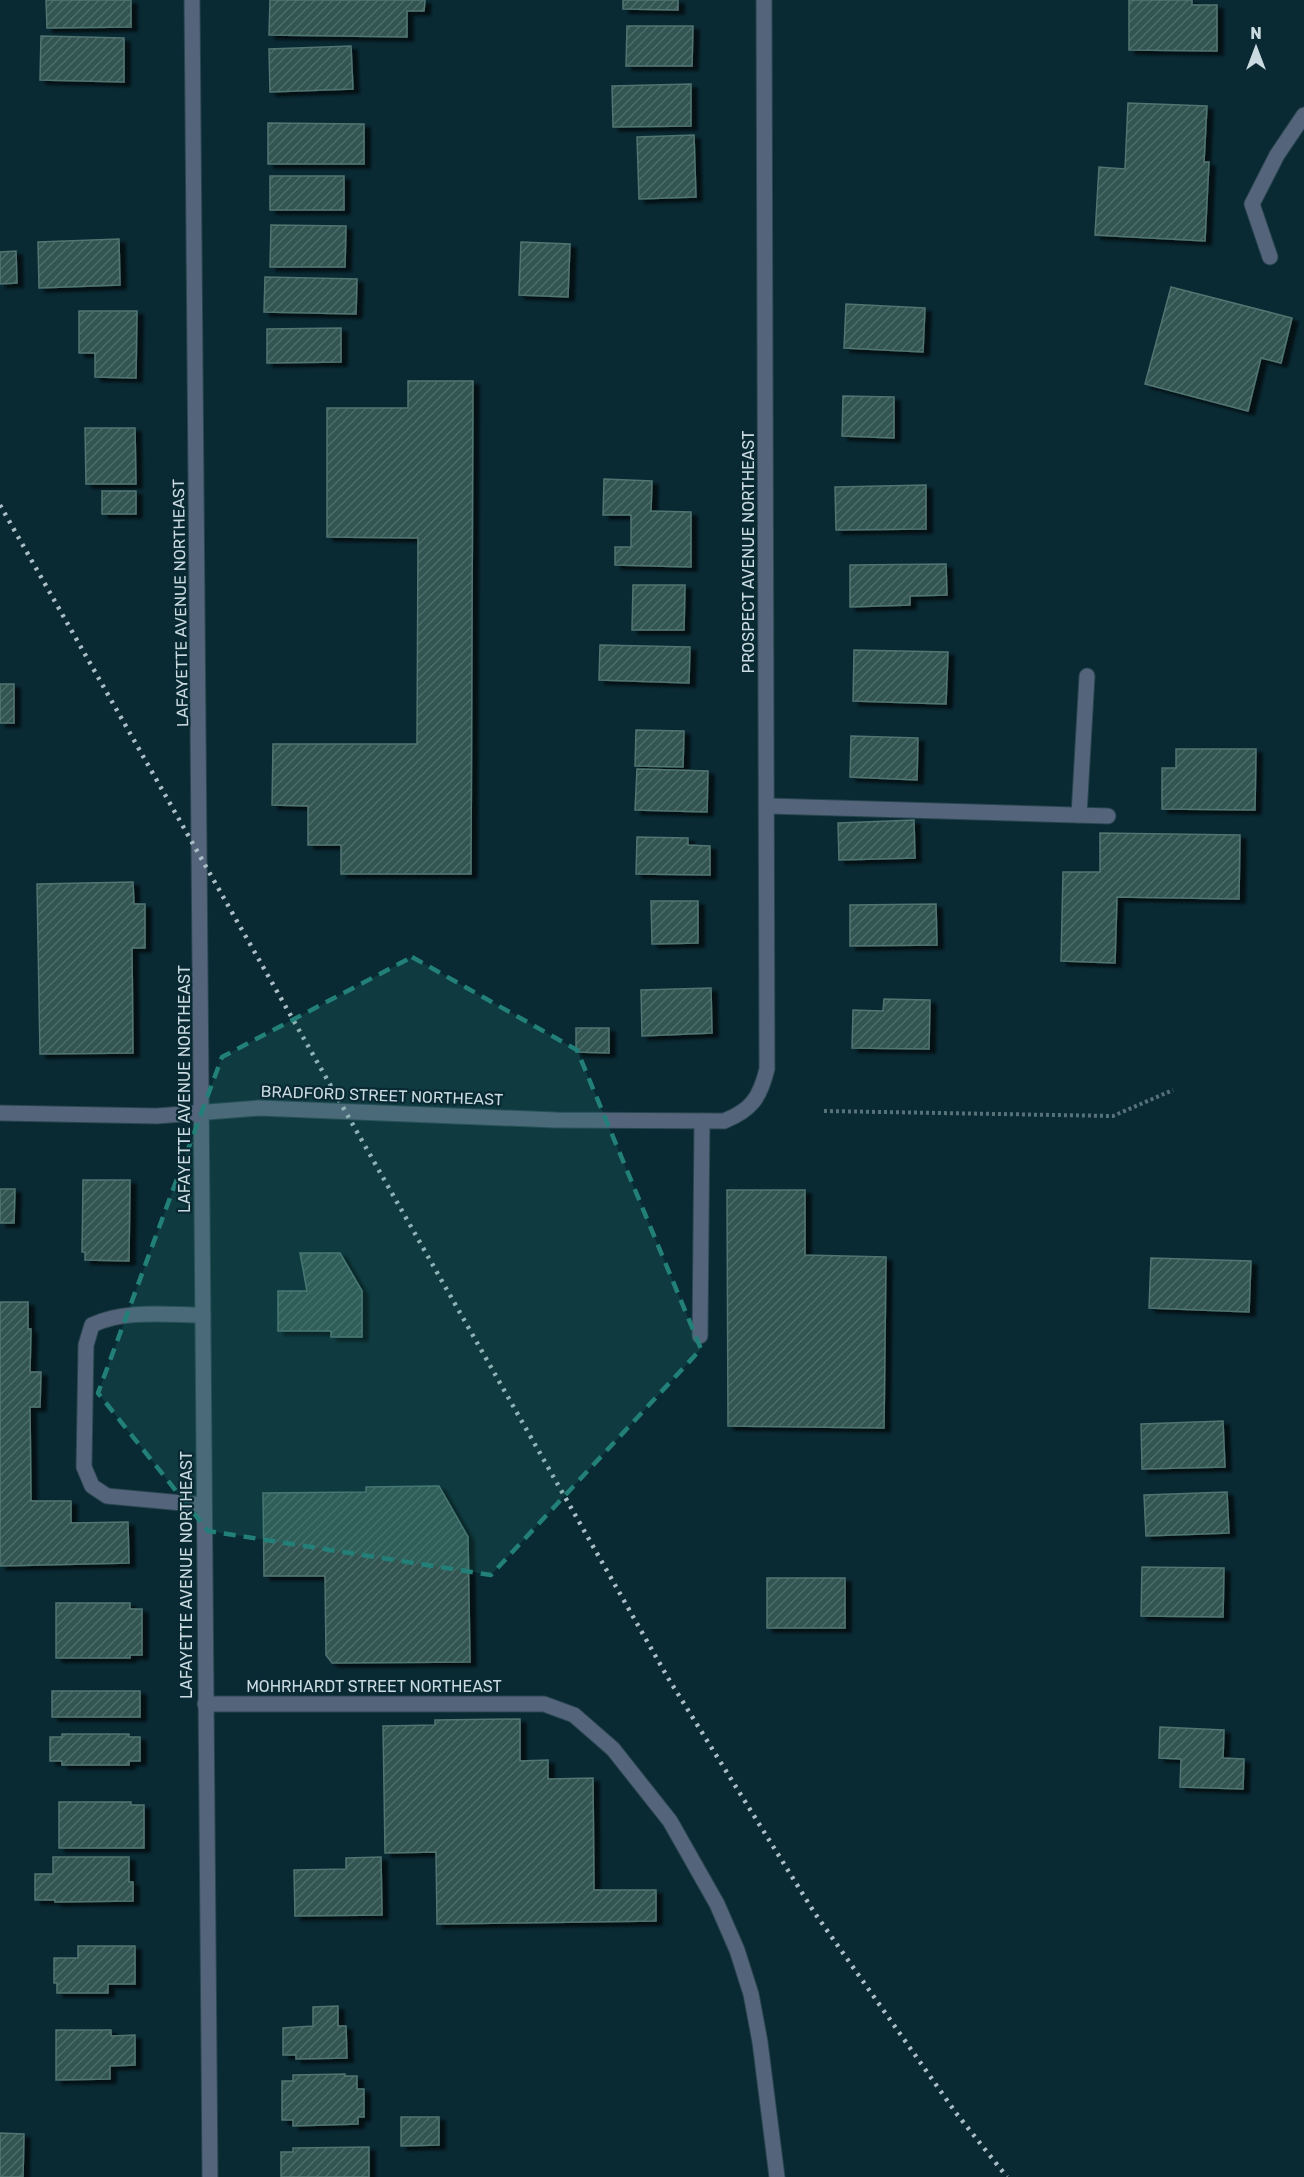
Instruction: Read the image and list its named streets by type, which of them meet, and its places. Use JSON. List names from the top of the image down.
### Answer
{
  "streets": {
    "street": [
      "PROSPECT AVENUE NORTHEAST",
      "LAFAYETTE AVENUE NORTHEAST",
      "BRADFORD STREET NORTHEAST",
      "MOHRHARDT STREET NORTHEAST"
    ]
  },
  "crossings": [
    ["PROSPECT AVENUE NORTHEAST", "BRADFORD STREET NORTHEAST"],
    ["LAFAYETTE AVENUE NORTHEAST", "BRADFORD STREET NORTHEAST"],
    ["LAFAYETTE AVENUE NORTHEAST", "MOHRHARDT STREET NORTHEAST"]
  ],
  "north": "top"
}
